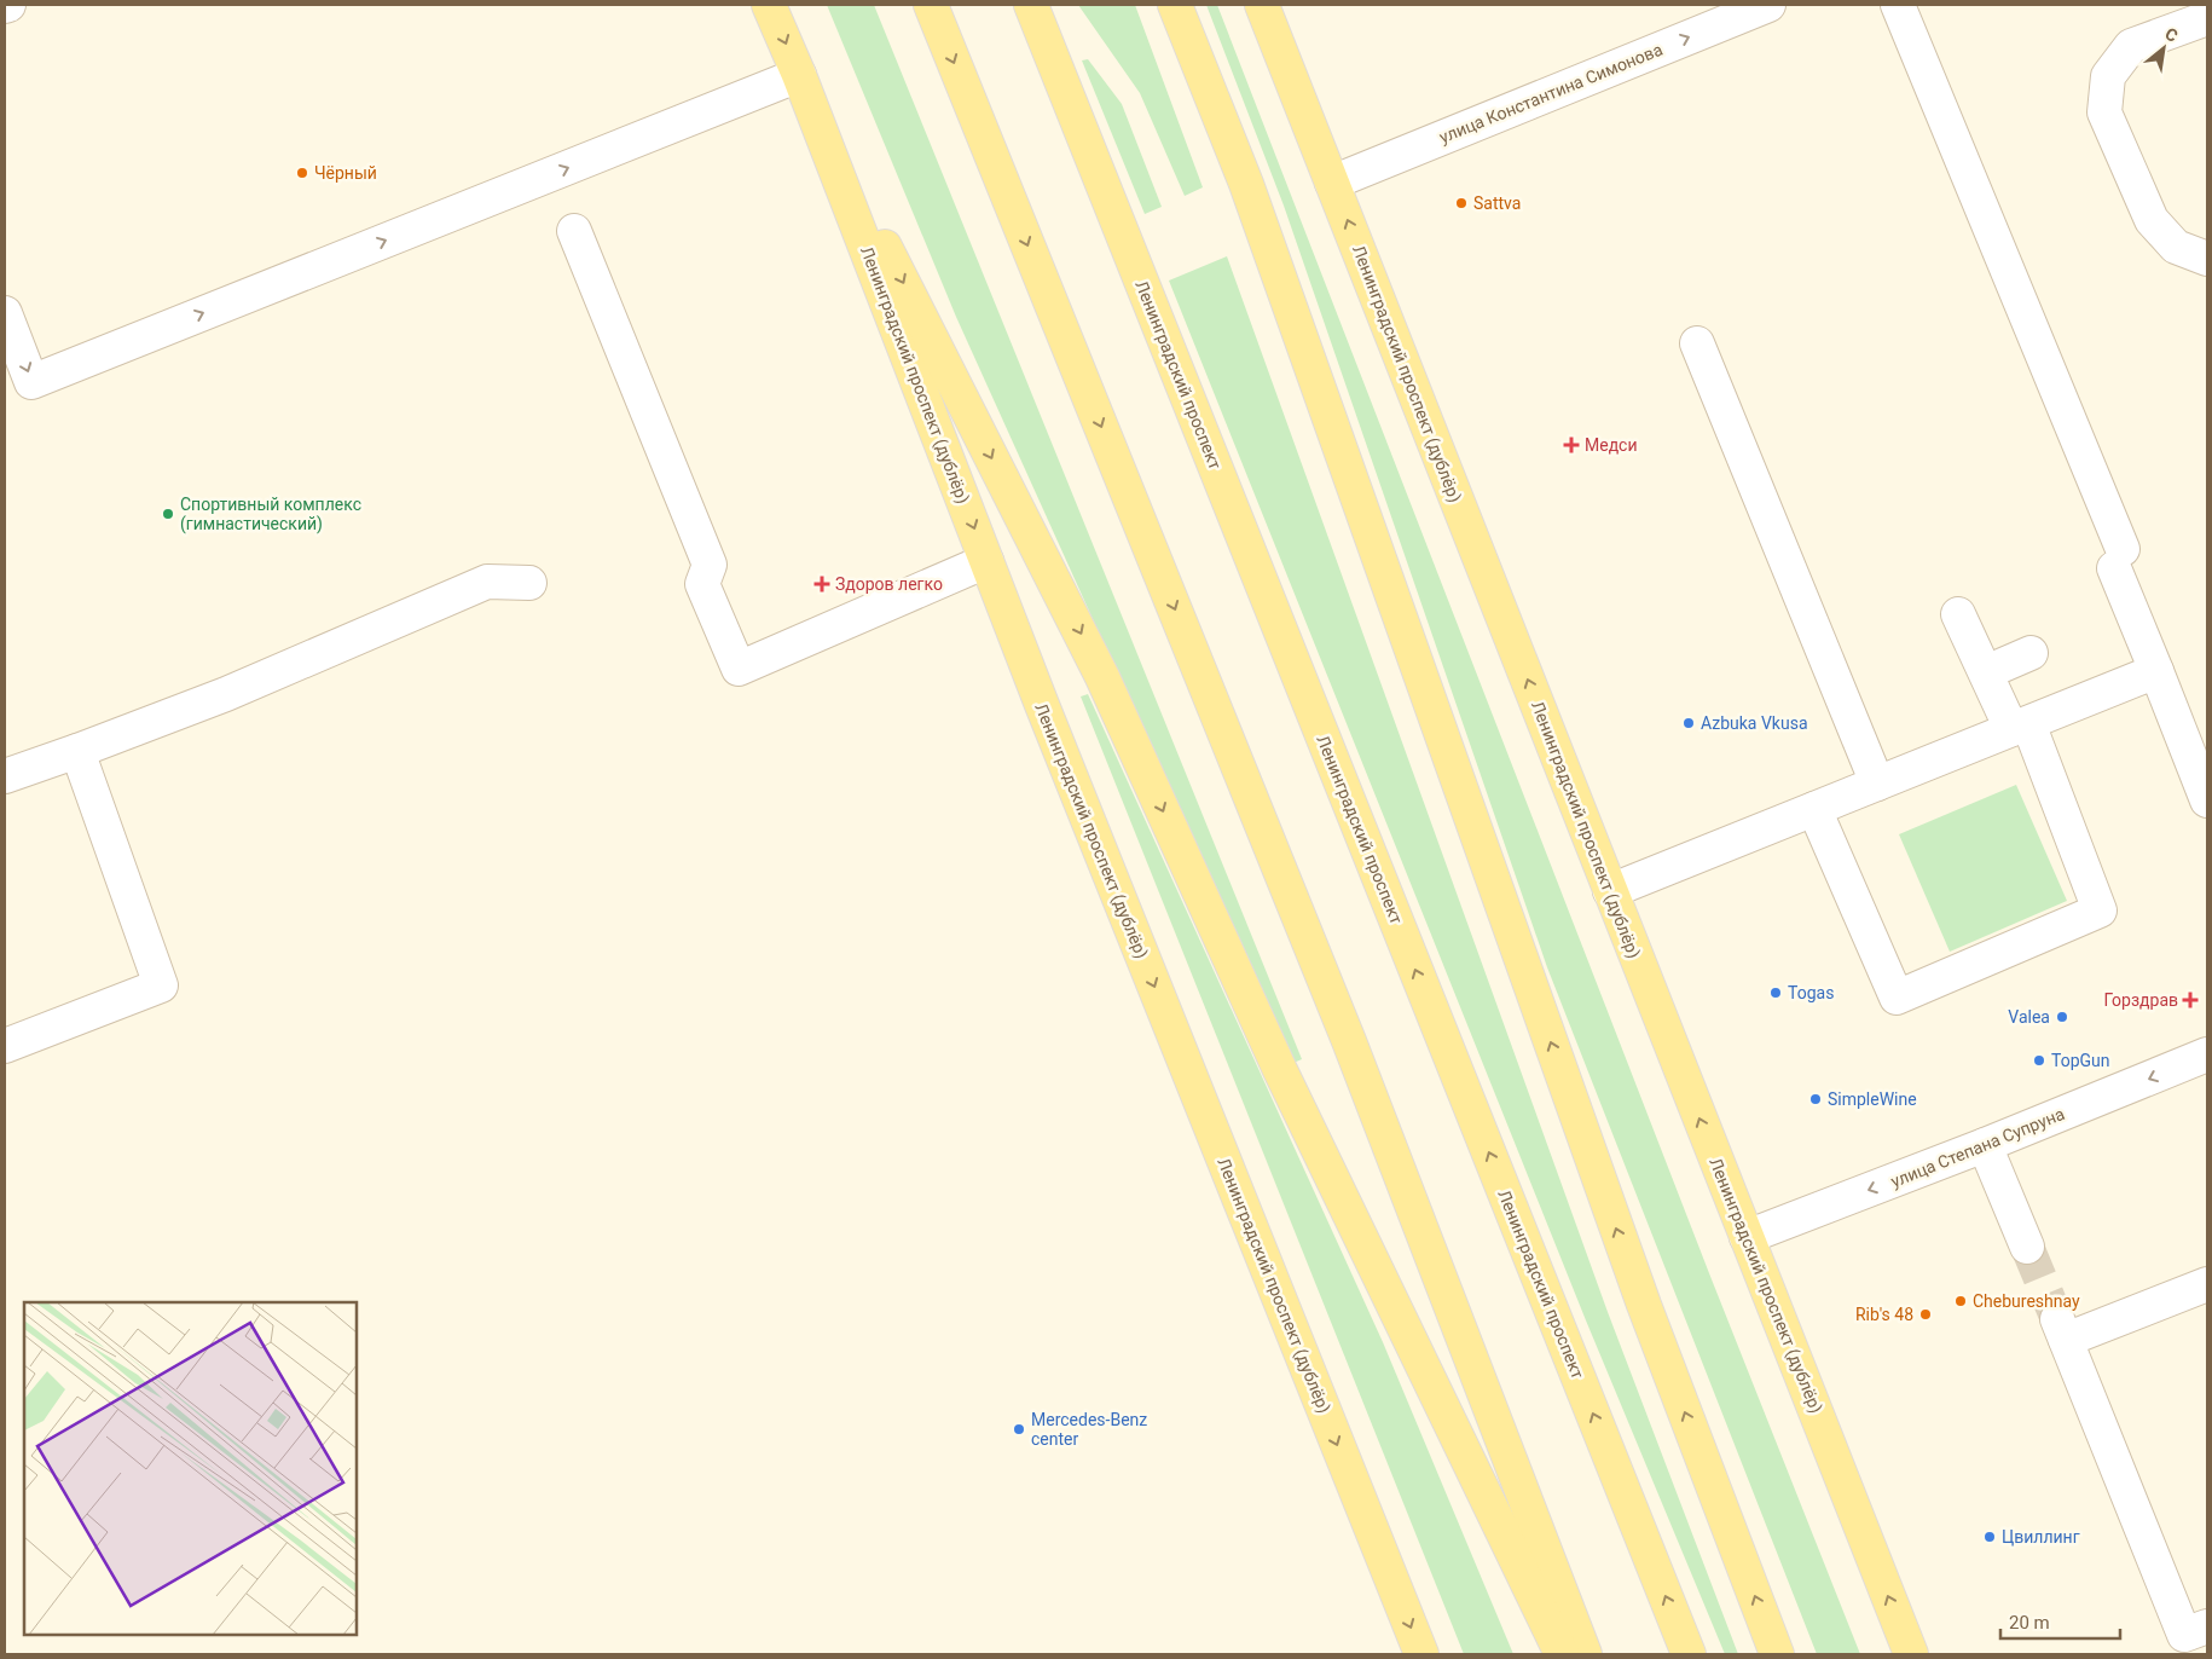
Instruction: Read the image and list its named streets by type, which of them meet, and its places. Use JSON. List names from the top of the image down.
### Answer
{
  "streets": {
    "main road": ["Ленинградский проспект (дублёр)", "Ленинградский проспект"],
    "street": ["улица Константина Симонова", "улица Степана Супруна"]
  },
  "crossings": [
    ["улица Константина Симонова", "Ленинградский проспект (дублёр)"],
    ["Ленинградский проспект (дублёр)", "улица Степана Супруна"]
  ],
  "one_way": ["улица Константина Симонова", "улица Степана Супруна"],
  "places": {
    "other": [
      "Чёрный",
      "Sattva",
      "Спортивный комплекс (гимнастический)",
      "Azbuka Vkusa",
      "Togas",
      "Valea",
      "TopGun",
      "SimpleWine",
      "Chebureshnay",
      "Rib's 48",
      "Mercedes-Benz center",
      "Цвиллинг"
    ],
    "health": ["Медси", "Здоров легко", "Горздрав"]
  },
  "scale_bar": "20 m",
  "north": "top right"
}
